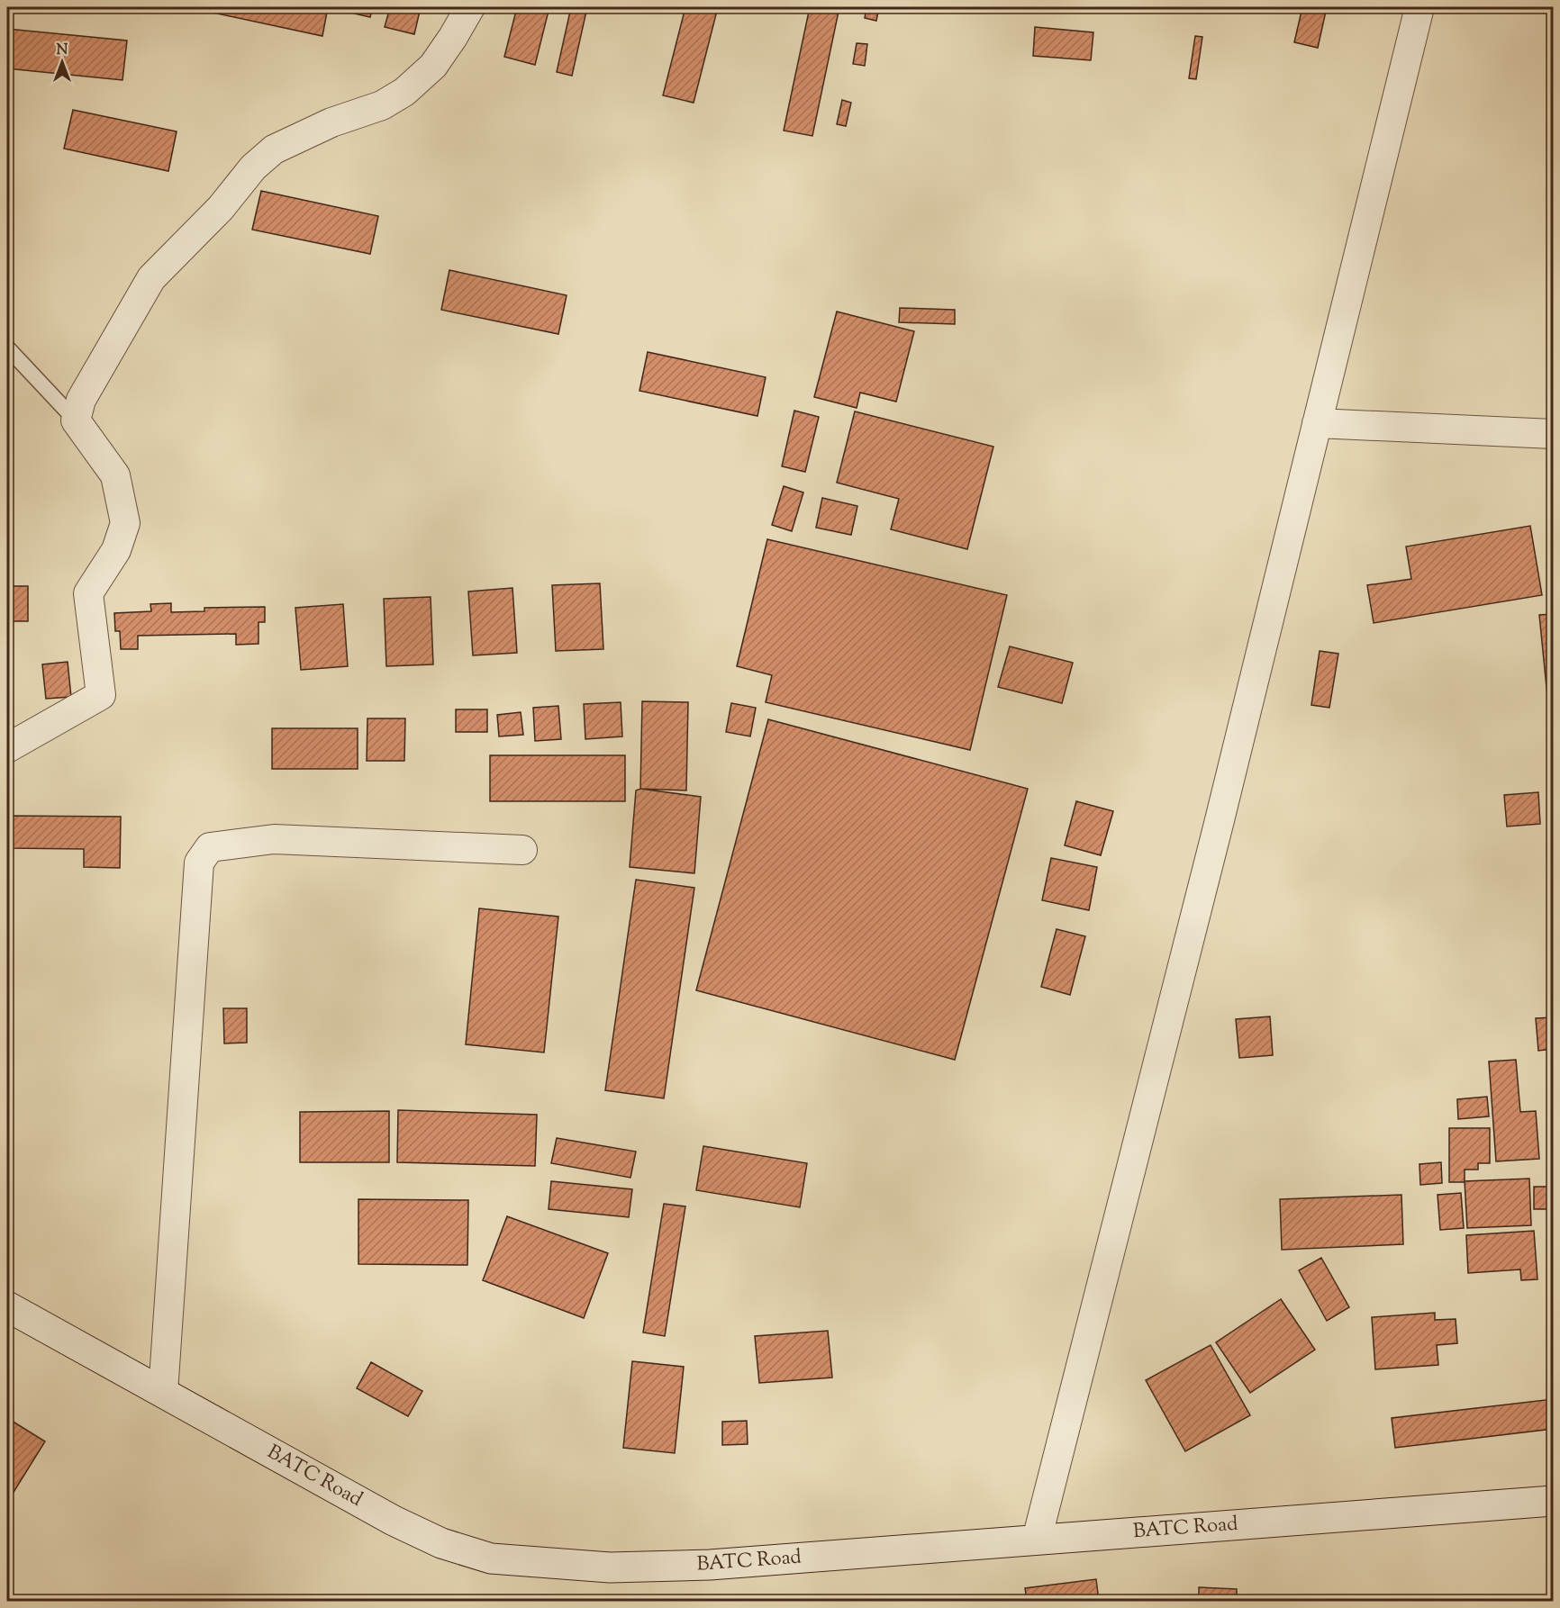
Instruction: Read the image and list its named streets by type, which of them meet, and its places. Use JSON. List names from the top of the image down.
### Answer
{
  "streets": {
    "street": ["BATC Road"]
  },
  "north": "top"
}
